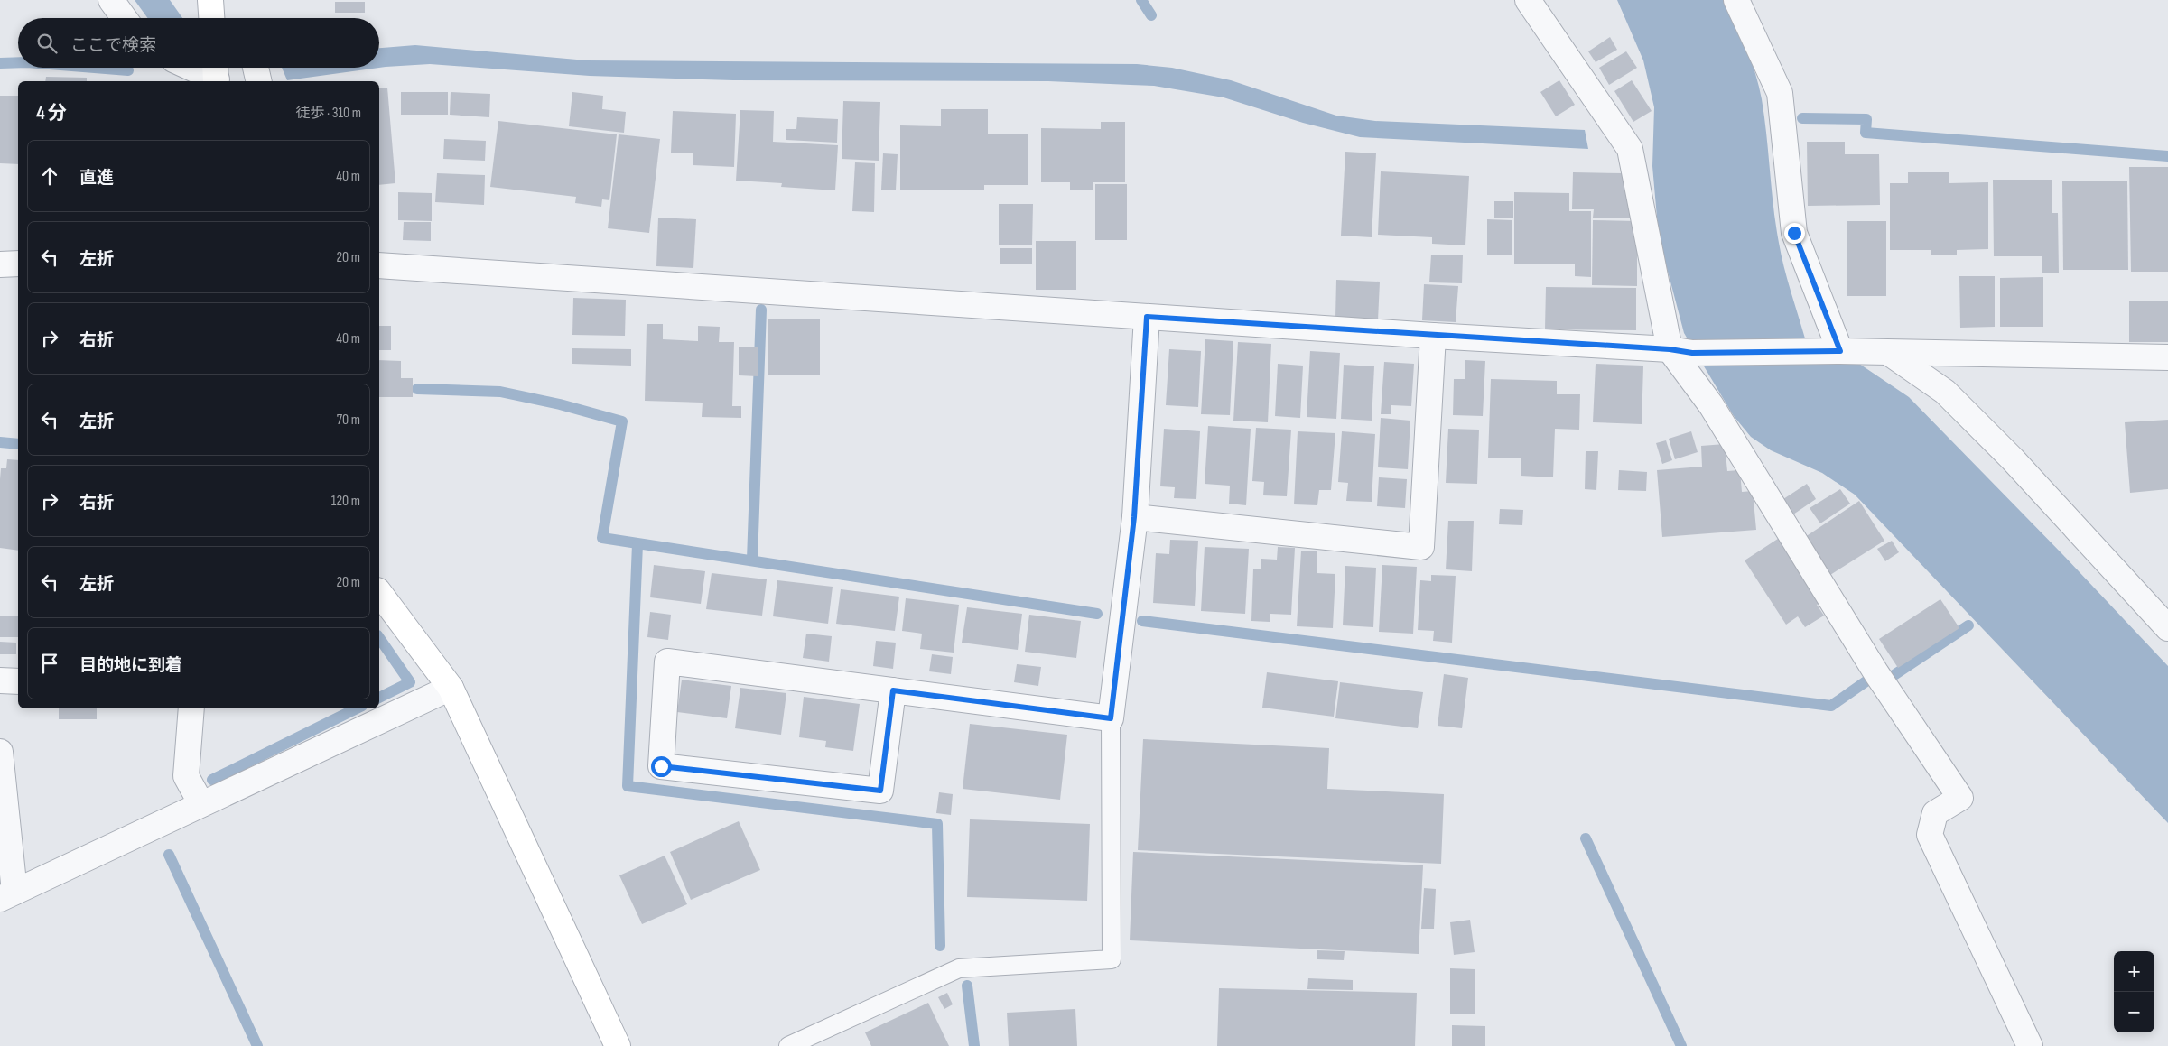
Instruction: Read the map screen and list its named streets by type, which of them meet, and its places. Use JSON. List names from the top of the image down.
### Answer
{
  "page": {
    "search": "ここで検索",
    "heading": ["4 分", "徒歩 · 310 m"],
    "list": [
      ["直進", "40 m"],
      ["左折", "20 m"],
      ["右折", "40 m"],
      ["左折", "70 m"],
      ["右折", "120 m"],
      ["左折", "20 m"],
      "目的地に到着"
    ],
    "map_buttons": ["+", "−"]
  }
}
